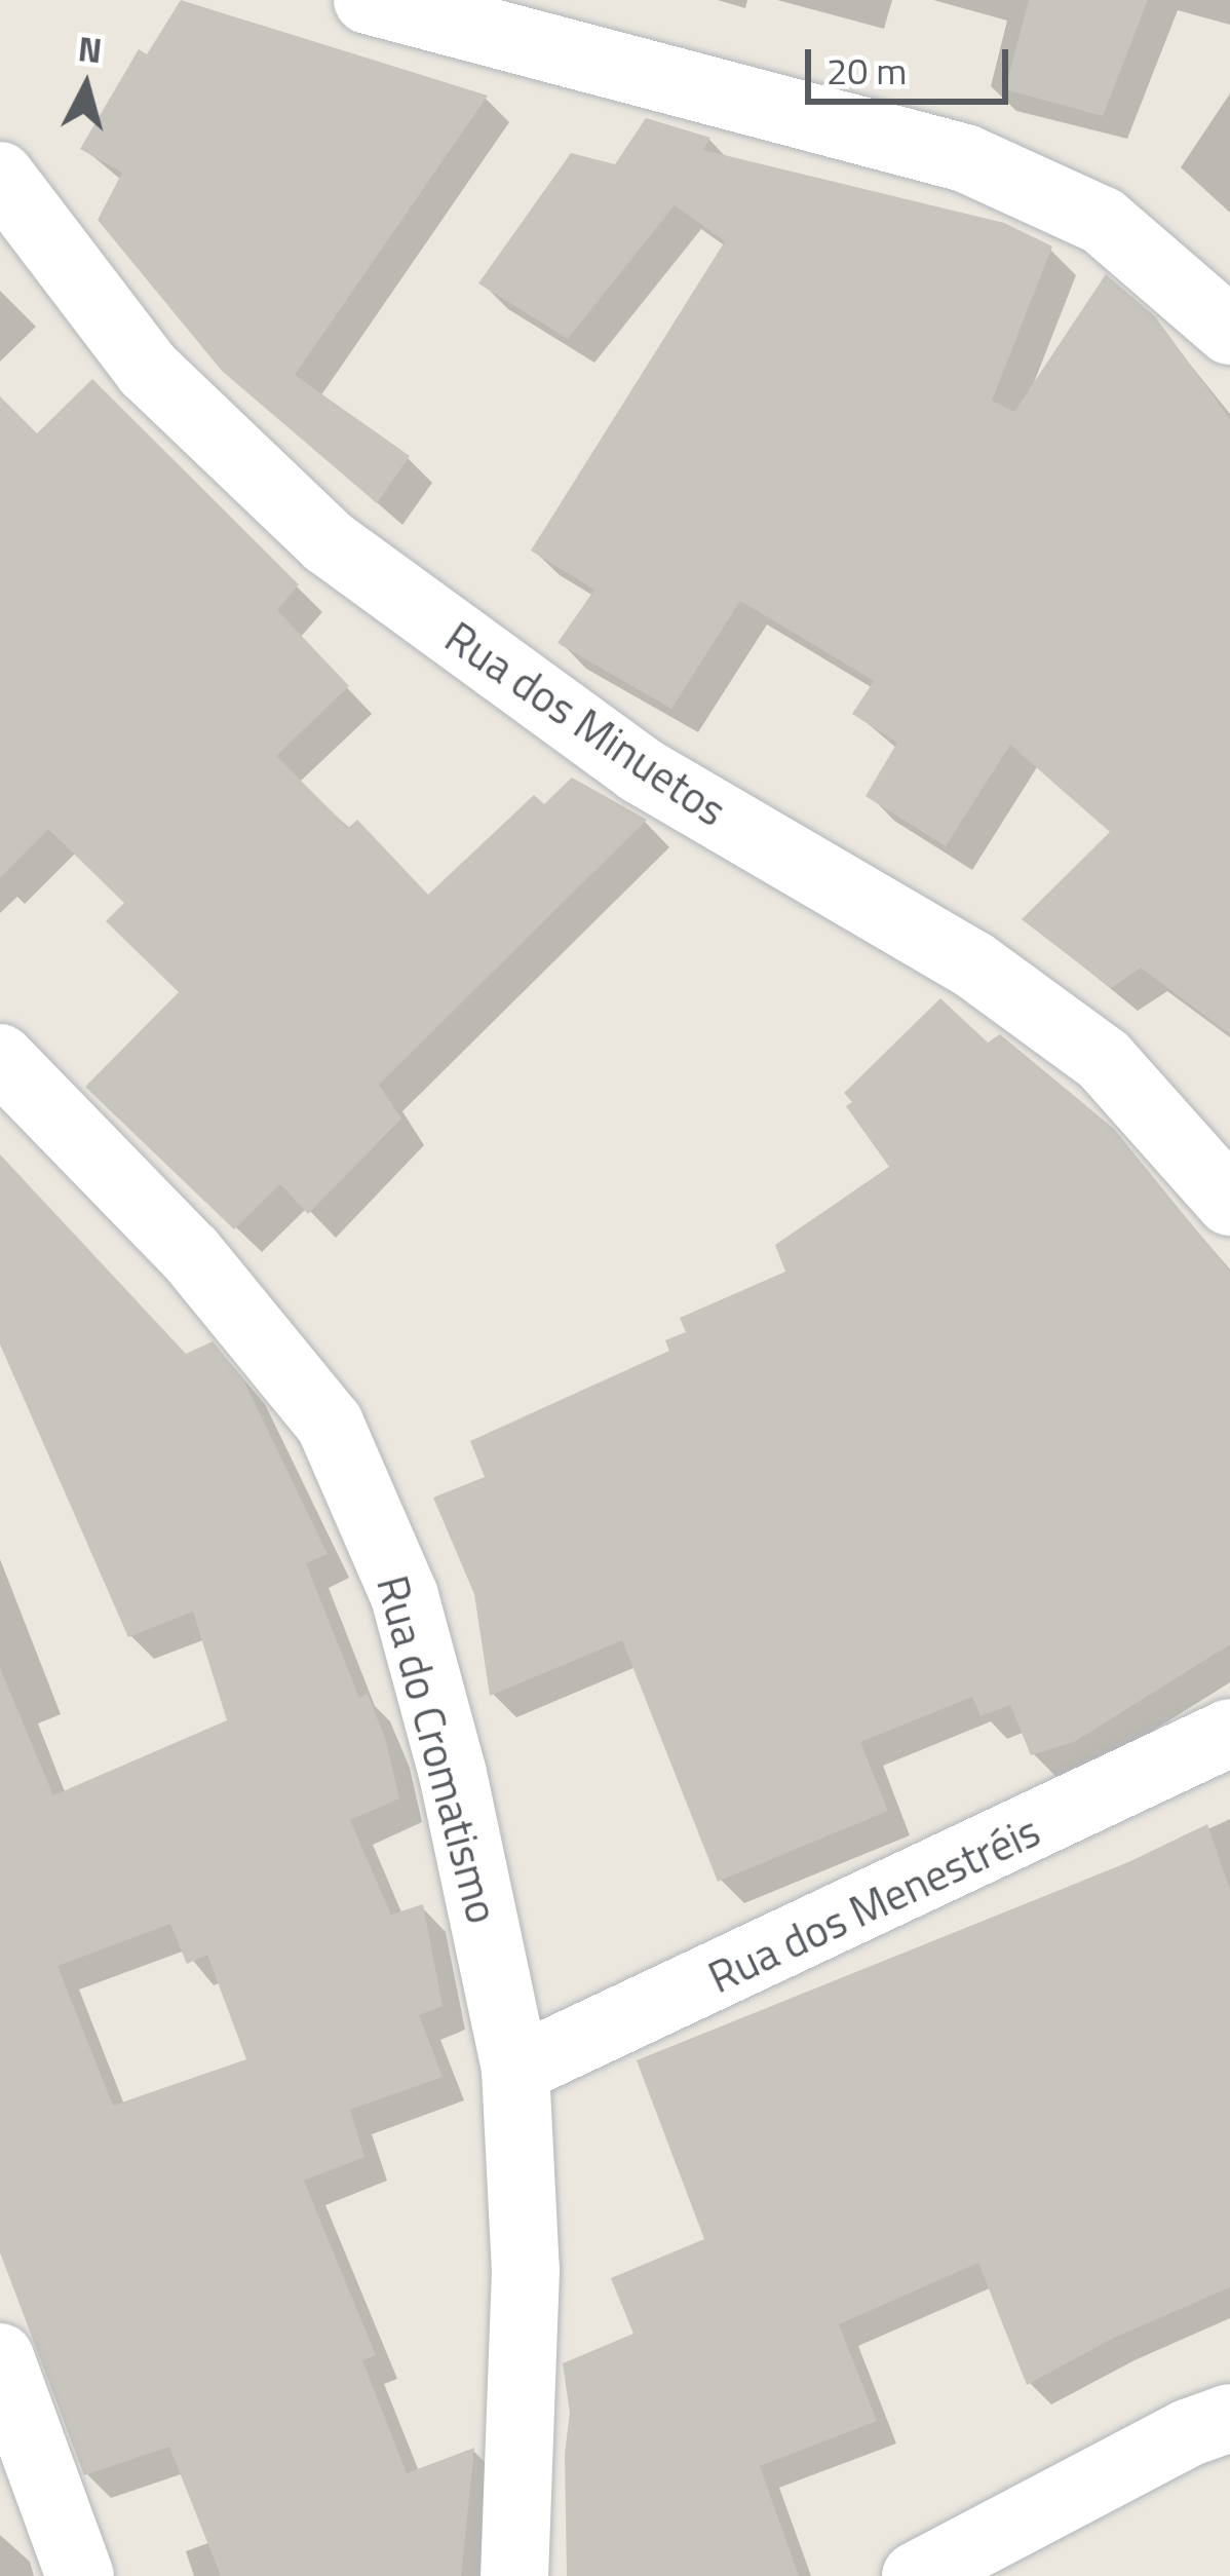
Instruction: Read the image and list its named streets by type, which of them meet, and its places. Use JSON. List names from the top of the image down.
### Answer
{
  "streets": {
    "street": ["Rua dos Minuetos", "Rua do Cromatismo", "Rua dos Menestréis"]
  },
  "crossings": [
    ["Rua do Cromatismo", "Rua dos Menestréis"]
  ],
  "scale_bar": "20 m",
  "north": "top"
}
